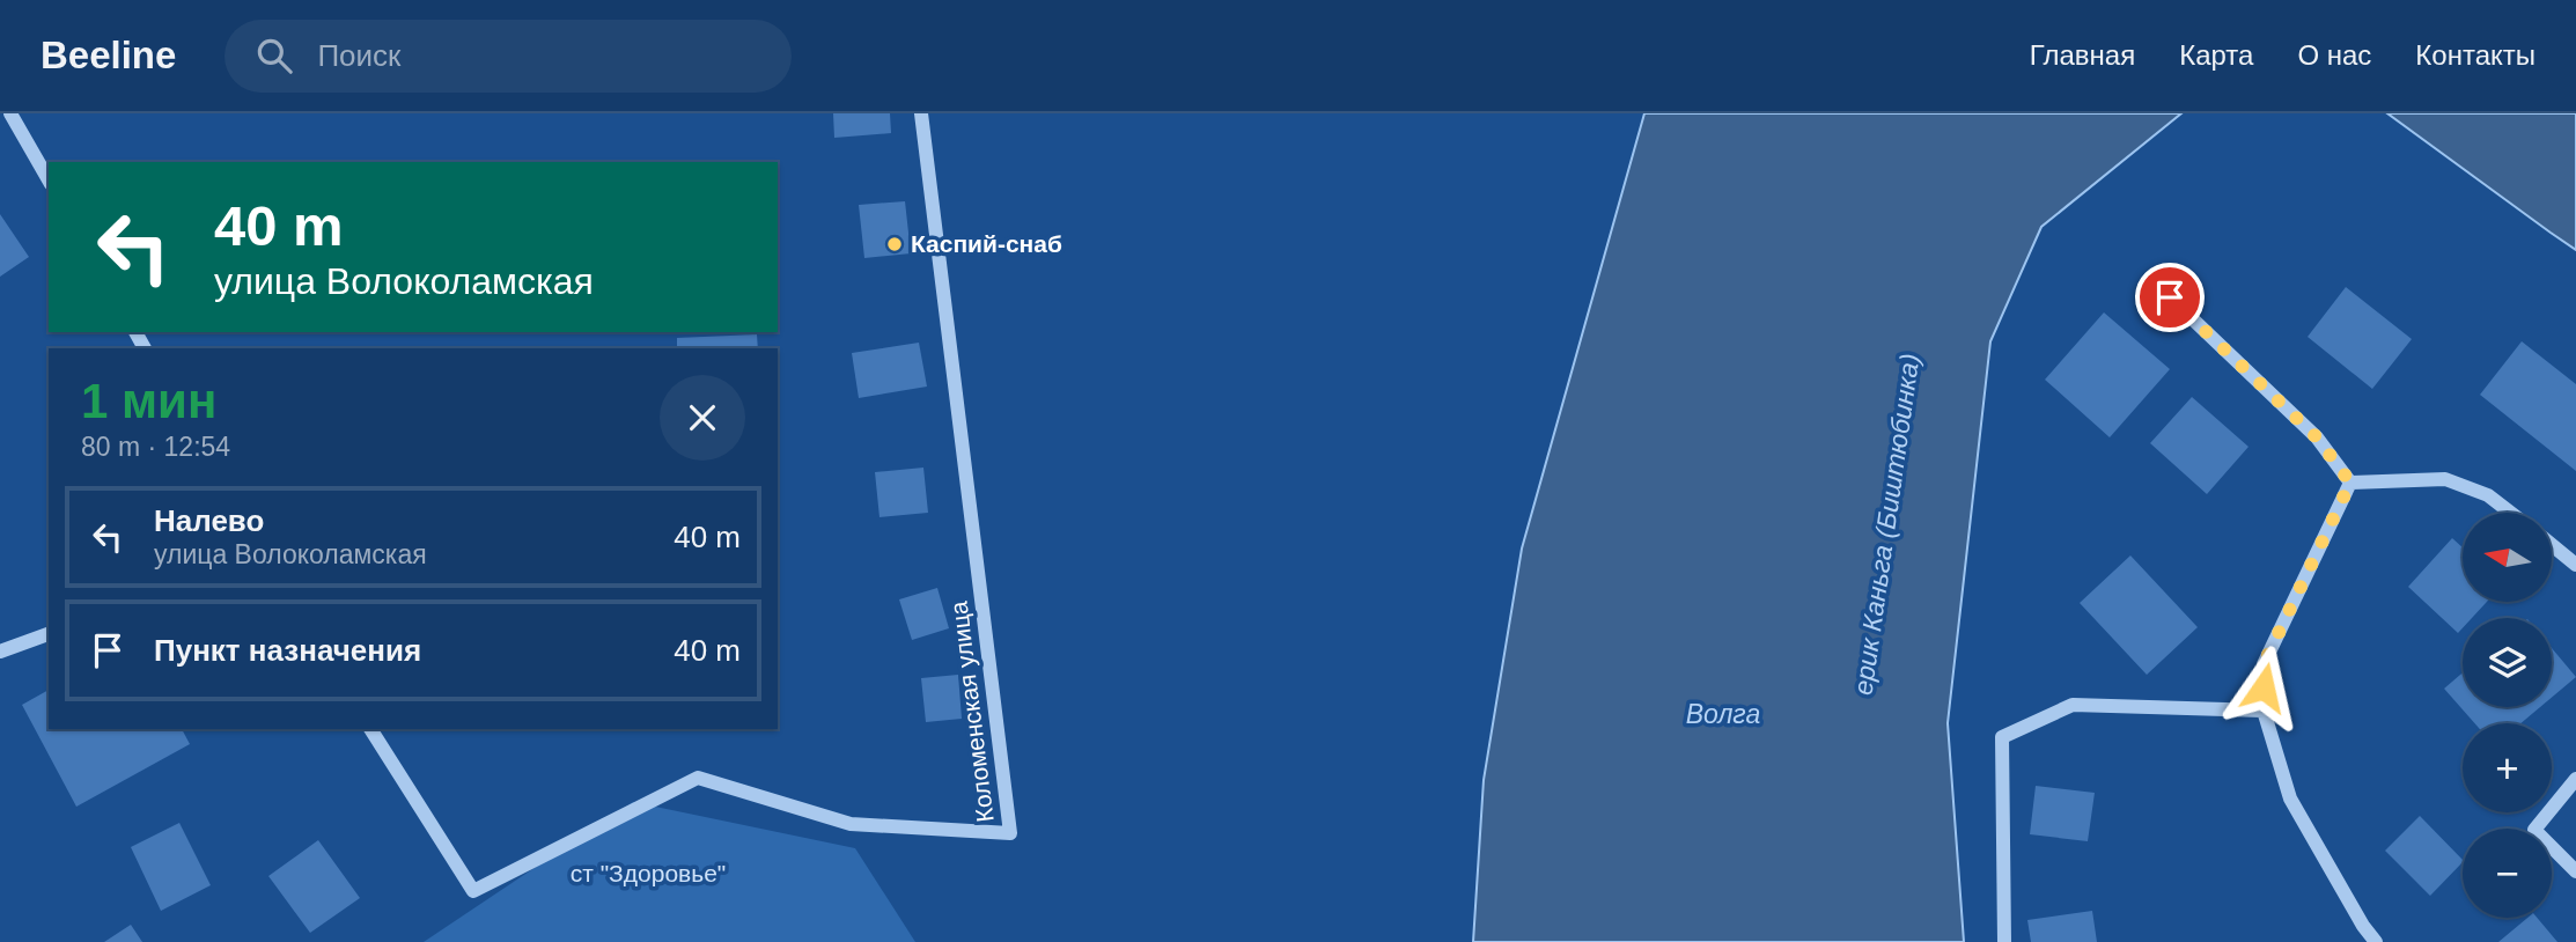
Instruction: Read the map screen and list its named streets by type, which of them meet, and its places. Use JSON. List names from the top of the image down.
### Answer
{
  "streets": {
    "street": ["Коломенская улица"]
  },
  "water": ["ерик Каньга (Биштюбинка)", "Волга"],
  "parks": ["ст \"Здоровье\""],
  "places": ["Каспий-снаб"],
  "north": "left",
  "page": {
    "header": "Beeline",
    "search": "Поиск",
    "nav": [
      "Главная",
      "Карта",
      "О нас",
      "Контакты"
    ],
    "turn": ["40 m", "улица Волоколамская"],
    "heading": ["1 мин", "80 m · 12:54"],
    "list": [
      {
        "name": "Налево",
        "note": "улица Волоколамская",
        "value": "40 m"
      },
      {
        "name": "Пункт назначения",
        "value": "40 m"
      }
    ],
    "map_buttons": ["+", "−"]
  }
}
